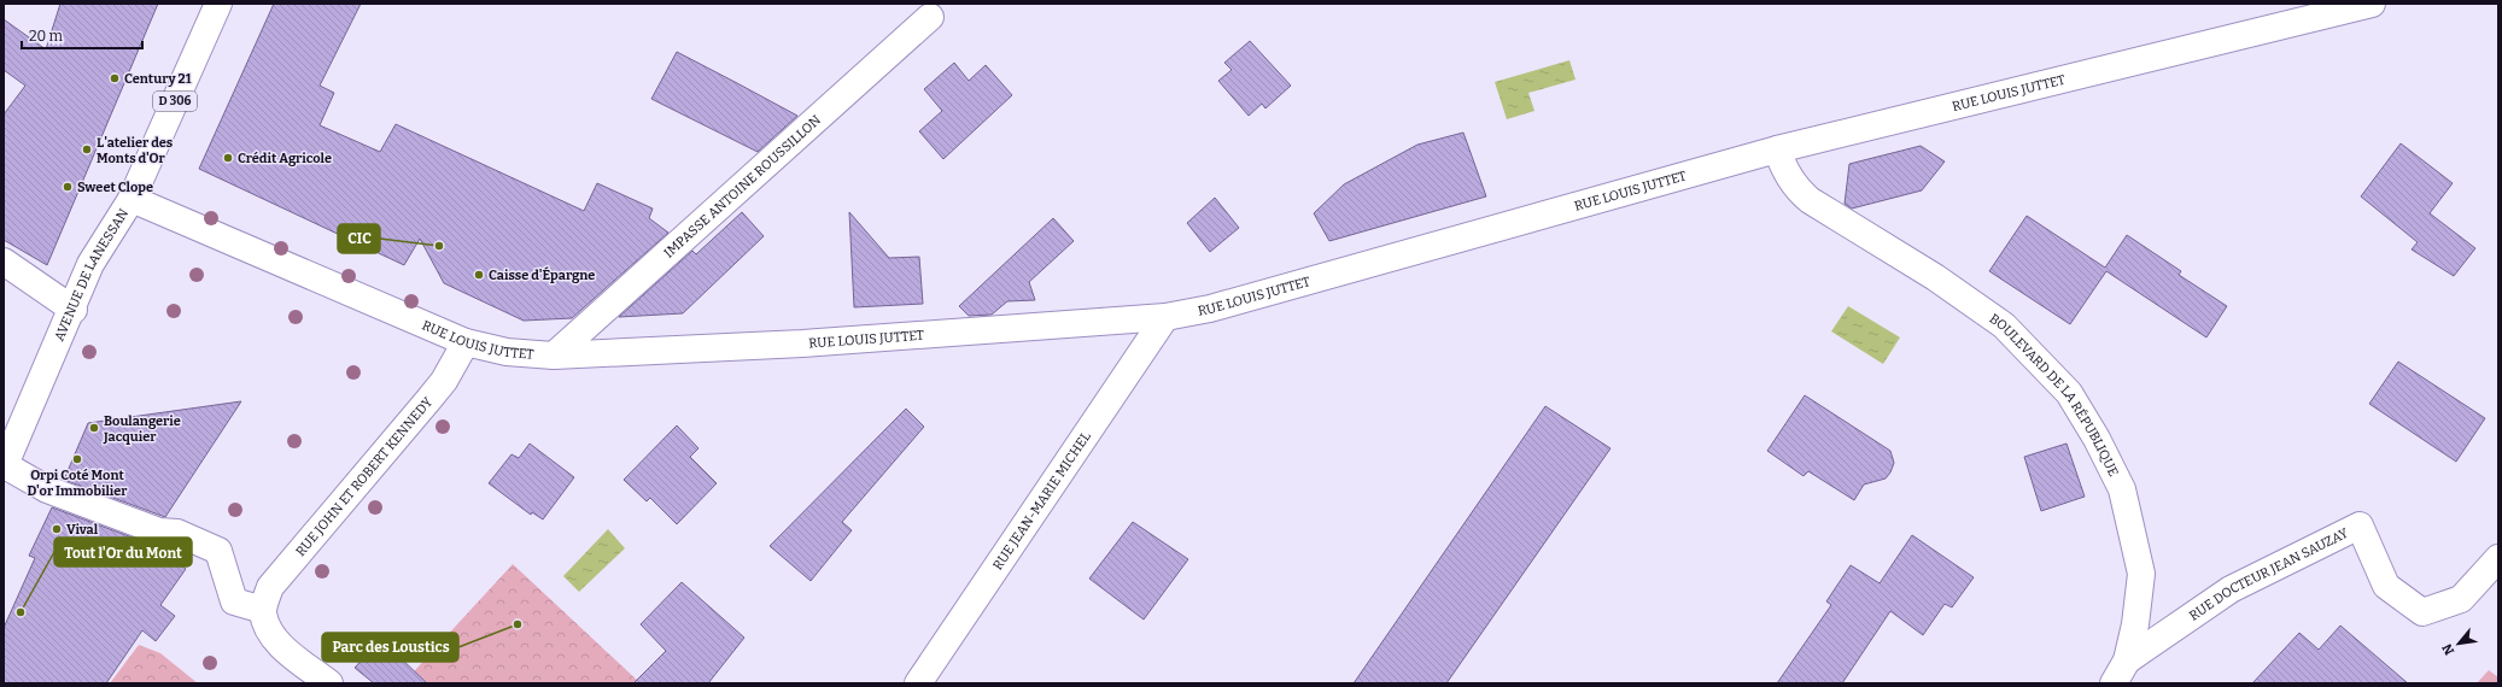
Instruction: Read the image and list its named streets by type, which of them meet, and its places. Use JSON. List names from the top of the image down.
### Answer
{
  "streets": {
    "street": [
      "RUE LOUIS JUTTET",
      "D 306",
      "IMPASSE ANTOINE ROUSSILLON",
      "AVENUE DE LANESSAN",
      "BOULEVARD DE LA RÉPUBLIQUE",
      "RUE JOHN ET ROBERT KENNEDY",
      "RUE JEAN-MARIE MICHEL",
      "RUE DOCTEUR JEAN SAUZAY"
    ]
  },
  "crossings": [
    ["RUE LOUIS JUTTET", "IMPASSE ANTOINE ROUSSILLON"],
    ["RUE LOUIS JUTTET", "AVENUE DE LANESSAN"],
    ["RUE LOUIS JUTTET", "BOULEVARD DE LA RÉPUBLIQUE"],
    ["RUE LOUIS JUTTET", "RUE JOHN ET ROBERT KENNEDY"],
    ["RUE LOUIS JUTTET", "RUE JEAN-MARIE MICHEL"],
    ["BOULEVARD DE LA RÉPUBLIQUE", "RUE DOCTEUR JEAN SAUZAY"]
  ],
  "places": [
    "Century 21",
    "L'atelier des Monts d'Or",
    "Crédit Agricole",
    "Sweet Clope",
    "CIC",
    "Caisse d'Épargne",
    "Boulangerie Jacquier",
    "Orpi Coté Mont D'or Immobilier",
    "Vival",
    "Tout l'Or du Mont",
    "Parc des Loustics"
  ],
  "scale_bar": "20 m",
  "north": "bottom left"
}
